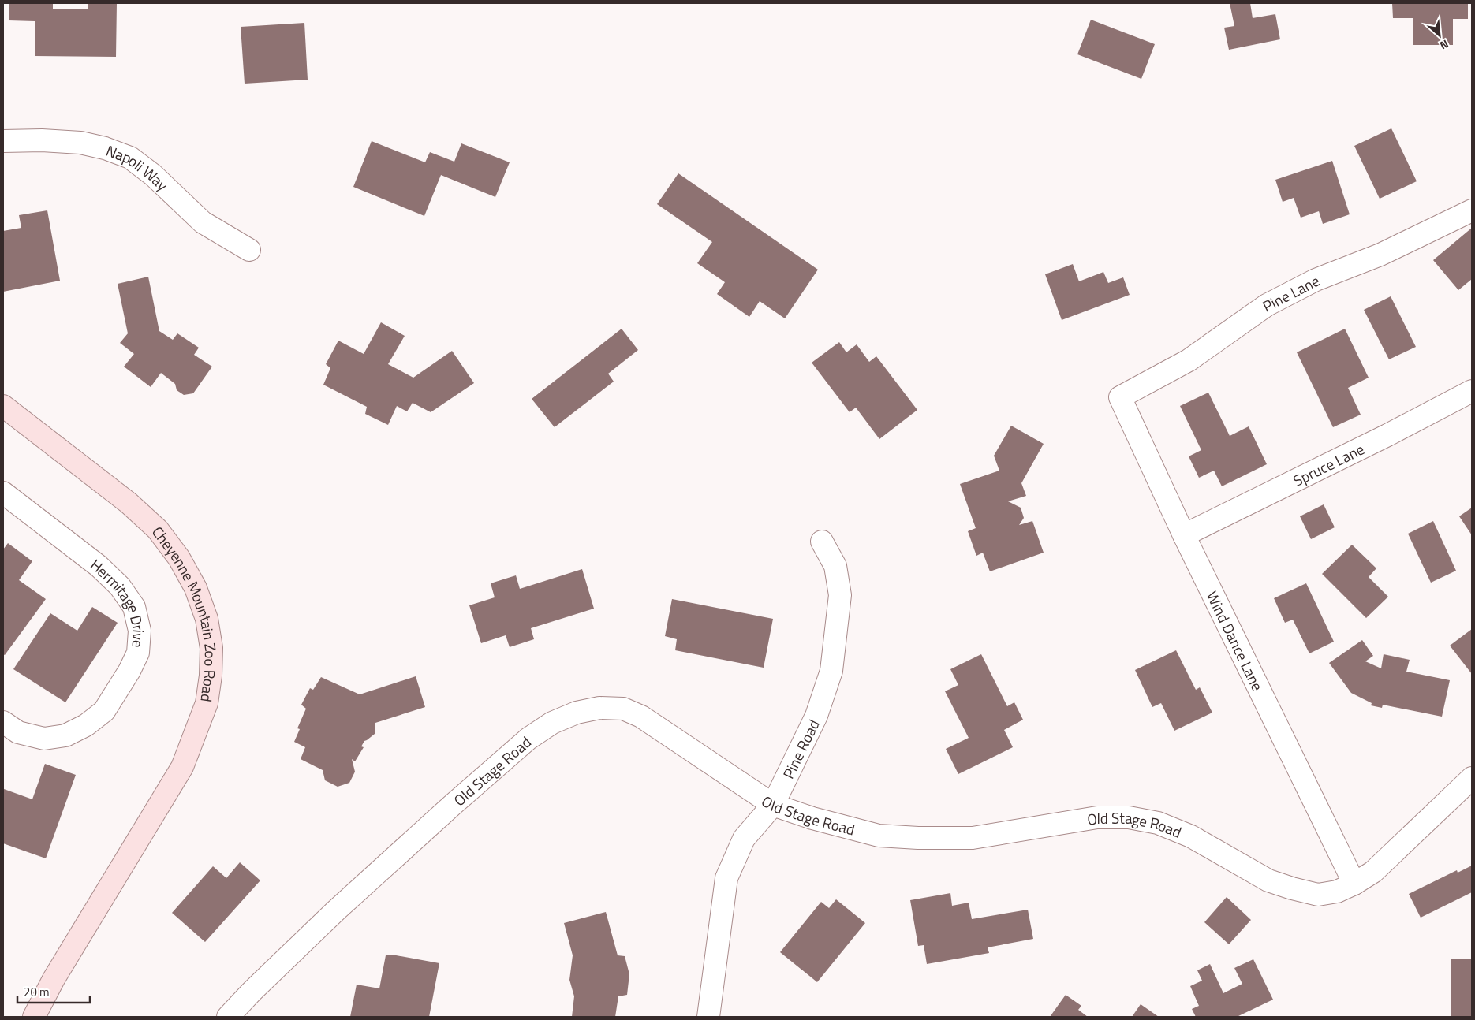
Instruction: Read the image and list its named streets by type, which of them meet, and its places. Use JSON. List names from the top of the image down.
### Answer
{
  "streets": {
    "street": [
      "Napoli Way",
      "Pine Lane",
      "Spruce Lane",
      "Hermitage Drive",
      "Cheyenne Mountain Zoo Road",
      "Wind Dance Lane",
      "Pine Road",
      "Old Stage Road"
    ]
  },
  "crossings": [
    ["Pine Lane", "Wind Dance Lane"],
    ["Spruce Lane", "Wind Dance Lane"],
    ["Wind Dance Lane", "Old Stage Road"],
    ["Pine Road", "Old Stage Road"]
  ],
  "scale_bar": "20 m",
  "north": "bottom right"
}
